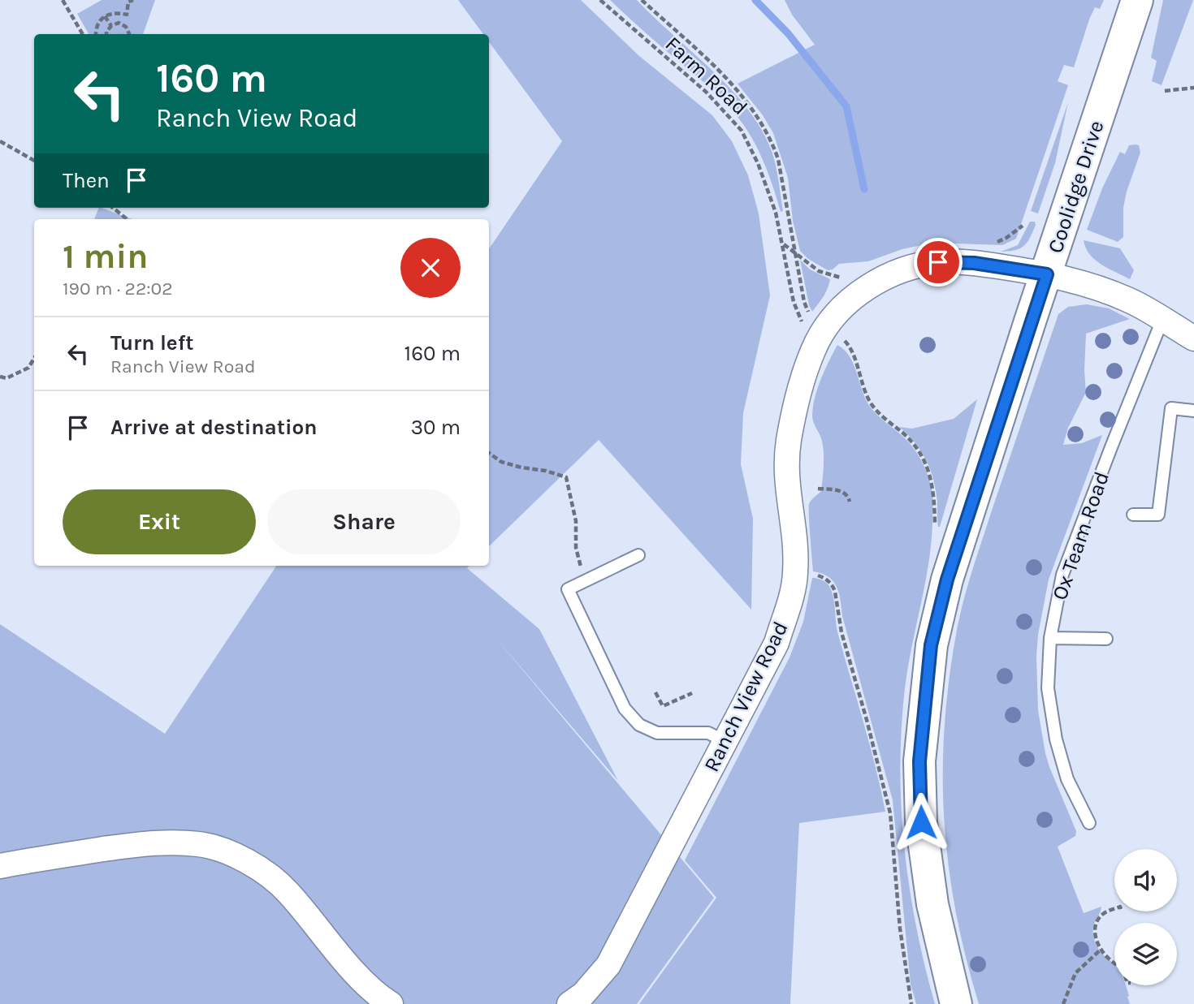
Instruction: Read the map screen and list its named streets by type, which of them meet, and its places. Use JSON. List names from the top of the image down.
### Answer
{
  "streets": {
    "main road": ["Coolidge Drive"],
    "street": ["Ranch View Road"],
    "lane": ["Ox Team Road"],
    "path": ["Farm Road"]
  },
  "crossings": [
    ["Coolidge Drive", "Ranch View Road"],
    ["Ox Team Road", "Ranch View Road"]
  ],
  "page": {
    "turn": ["160 m", "Ranch View Road"],
    "then": "Then",
    "heading": ["1 min", "190 m · 22:02"],
    "list": [
      {
        "name": "Turn left",
        "note": "Ranch View Road",
        "value": "160 m"
      },
      {
        "name": "Arrive at destination",
        "value": "30 m"
      }
    ],
    "buttons": ["Exit", "Share"]
  }
}
